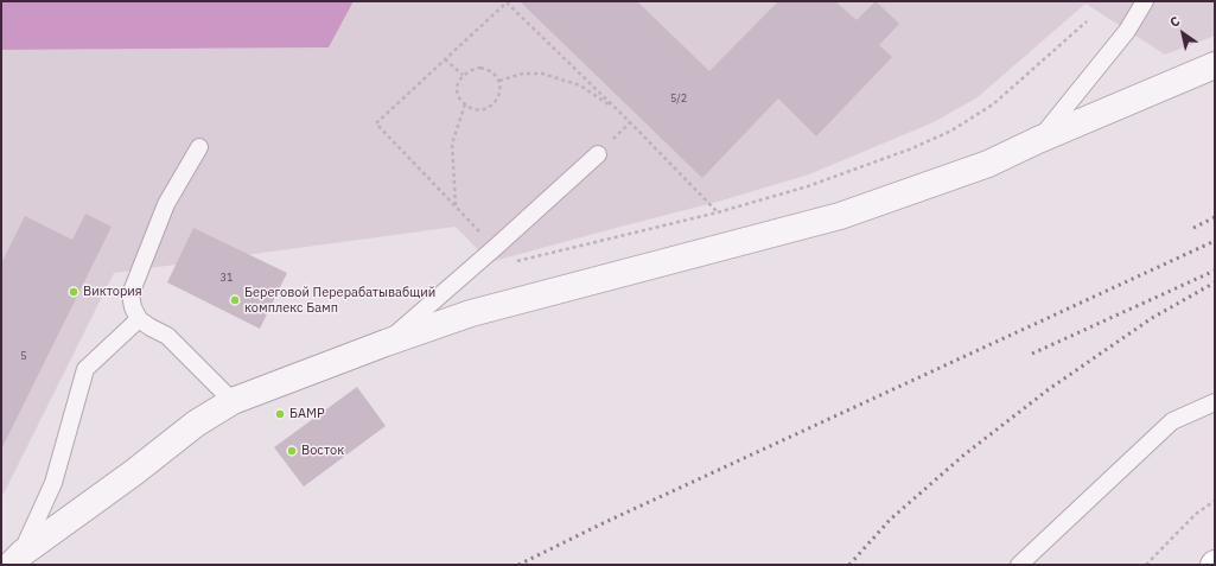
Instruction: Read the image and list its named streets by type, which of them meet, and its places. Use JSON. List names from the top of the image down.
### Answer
{
  "places": [
    "Виктория",
    "Береговой Перерабатывабщий комплекс Бамп",
    "БАМР",
    "Восток"
  ],
  "house_numbers": ["5/2", "31", "5"],
  "north": "top left"
}
